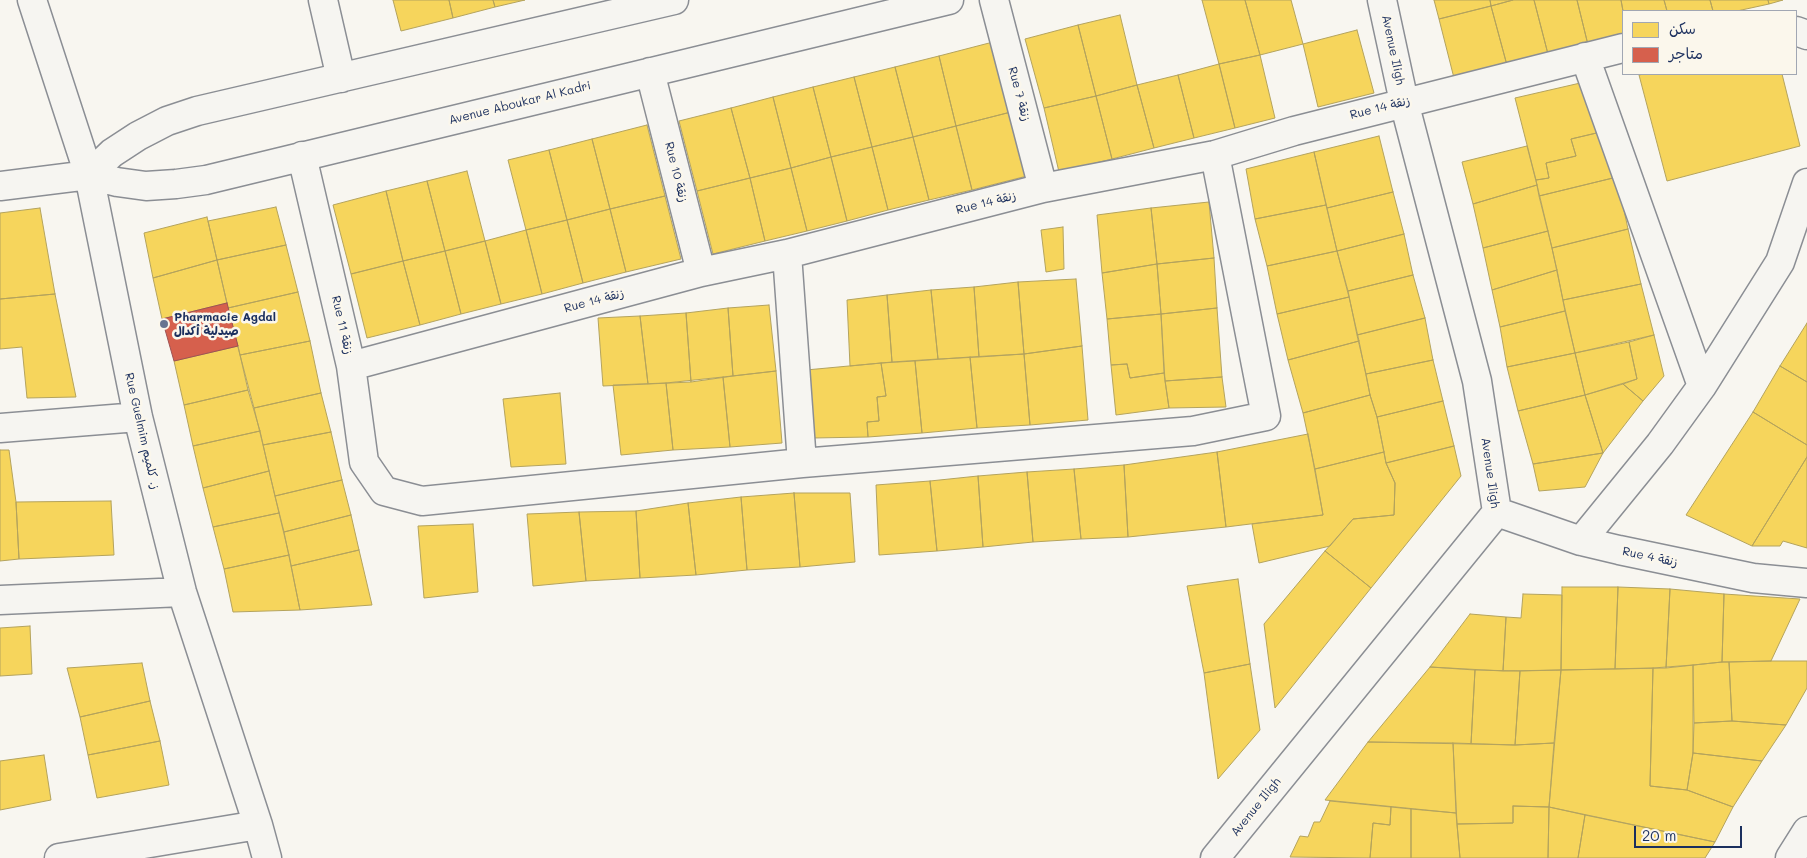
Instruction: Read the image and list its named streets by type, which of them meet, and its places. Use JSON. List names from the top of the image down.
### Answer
{
  "streets": {
    "street": [
      "Avenue Iligh",
      "Rue 7 زنقة",
      "Avenue Aboukar Al Kadri",
      "Rue 14 زنقة",
      "Rue 10 زنقة",
      "Rue 11 زنقة",
      "Rue Guelmim ز. كلميم",
      "Rue 4 زنقة"
    ]
  },
  "crossings": [
    ["Avenue Iligh", "Rue 14 زنقة"],
    ["Avenue Iligh", "Rue 4 زنقة"],
    ["Rue 7 زنقة", "Rue 14 زنقة"],
    ["Avenue Aboukar Al Kadri", "Rue 10 زنقة"],
    ["Avenue Aboukar Al Kadri", "Rue 11 زنقة"],
    ["Avenue Aboukar Al Kadri", "Rue Guelmim ز. كلميم"],
    ["Rue 14 زنقة", "Rue 10 زنقة"],
    ["Rue 14 زنقة", "Rue 11 زنقة"]
  ],
  "places": ["Pharmacie Agdal صيدلية أكدال"],
  "legend": ["سكن", "متاجر"],
  "scale_bar": "20 m"
}
